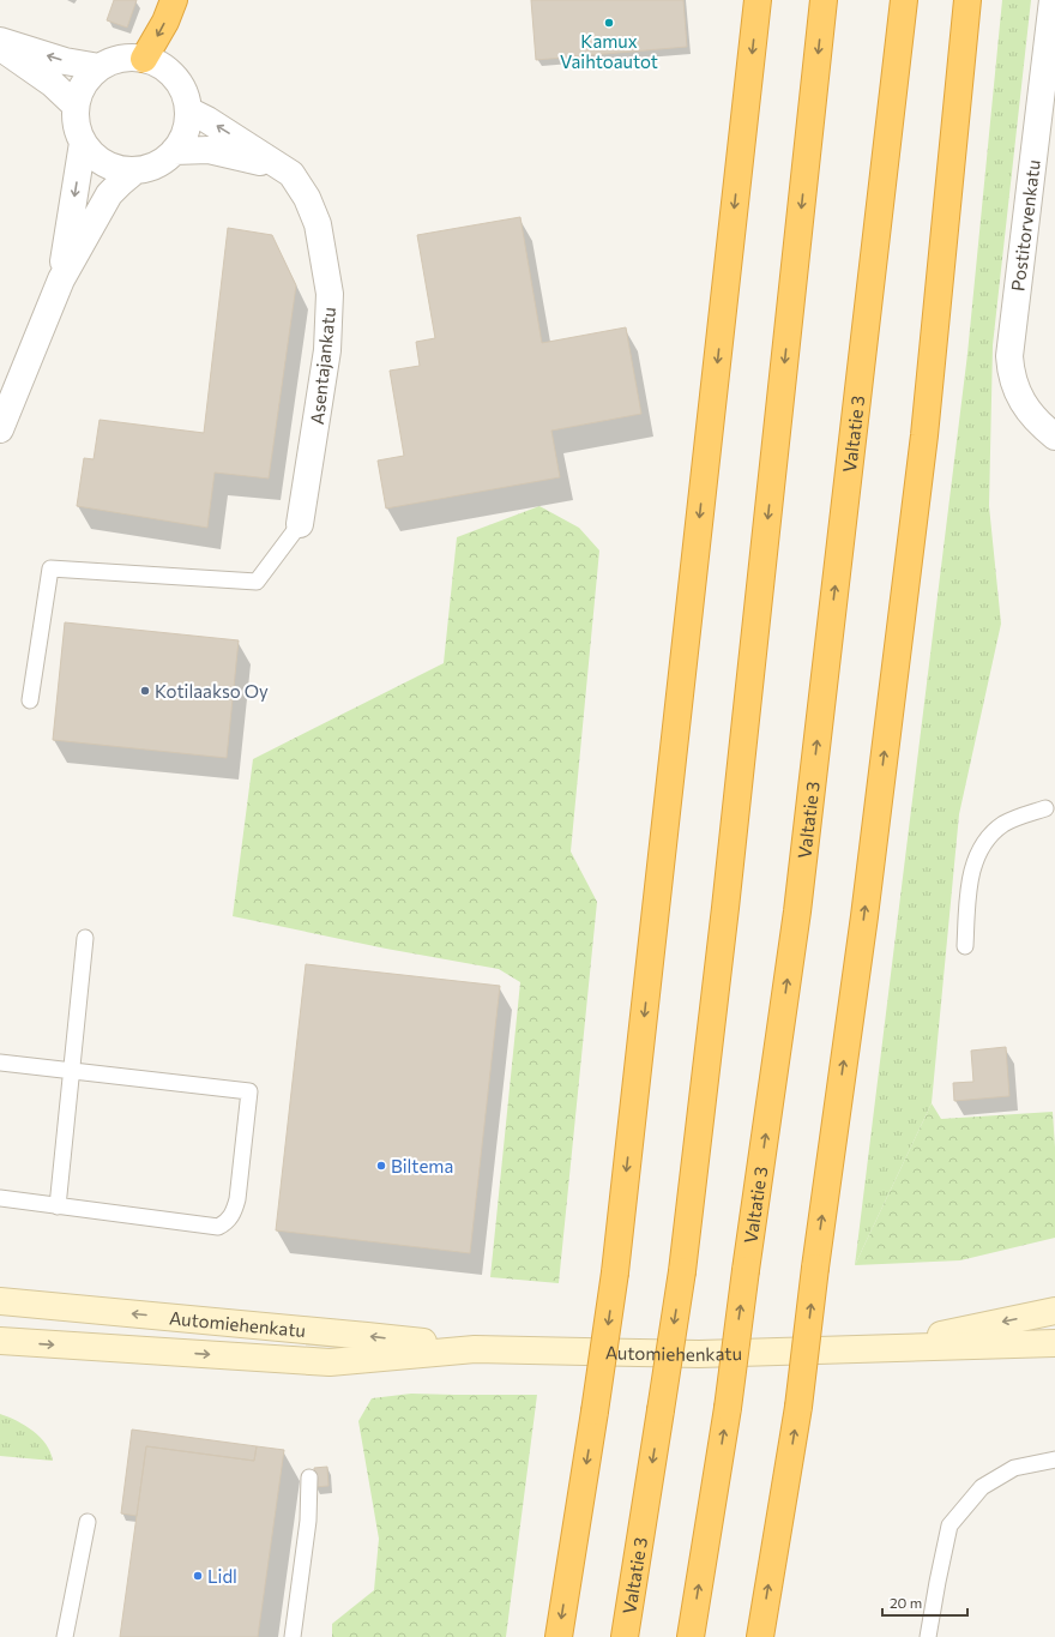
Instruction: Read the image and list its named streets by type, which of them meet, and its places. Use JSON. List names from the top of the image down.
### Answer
{
  "streets": {
    "highway": ["Valtatie 3"],
    "main road": ["Automiehenkatu"],
    "street": ["Postitorvenkatu", "Asentajankatu"]
  },
  "places": [
    "Kamux Vaihtoautot",
    "Kotilaakso Oy",
    "Biltema",
    "Lidl"
  ],
  "scale_bar": "20 m"
}
